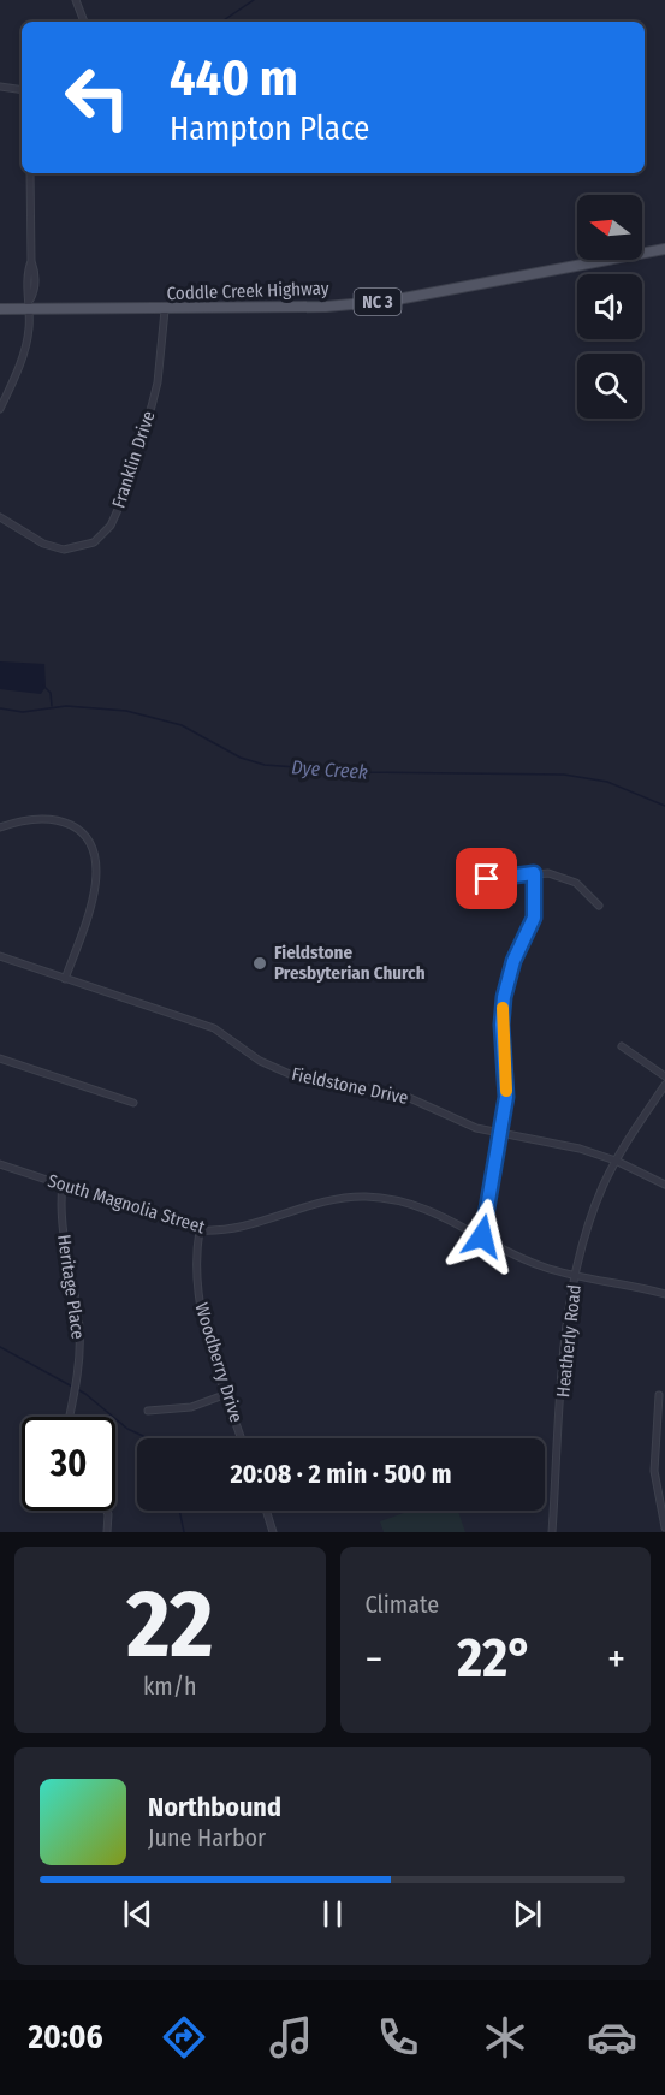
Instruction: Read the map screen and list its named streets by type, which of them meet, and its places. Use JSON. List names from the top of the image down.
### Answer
{
  "streets": {
    "main road": ["Coddle Creek Highway", "NC 3"],
    "street": [
      "Franklin Drive",
      "Fieldstone Drive",
      "South Magnolia Street",
      "Heritage Place",
      "Heatherly Road",
      "Woodberry Drive"
    ]
  },
  "crossings": [
    ["Coddle Creek Highway", "Franklin Drive"],
    ["Fieldstone Drive", "Heatherly Road"],
    ["South Magnolia Street", "Heritage Place"],
    ["South Magnolia Street", "Heatherly Road"],
    ["South Magnolia Street", "Woodberry Drive"]
  ],
  "water": ["Dye Creek"],
  "places": ["Fieldstone Presbyterian Church"],
  "north": "left",
  "page": {
    "turn": ["440 m", "Hampton Place"],
    "limit": "30",
    "trip": "20:08 · 2 min · 500 m",
    "tile": [
      ["22", "km/h"],
      "Climate"
    ],
    "heat": ["−", "22°", "+"],
    "song": ["Northbound", "June Harbor"],
    "tabs": "20:06"
  }
}
